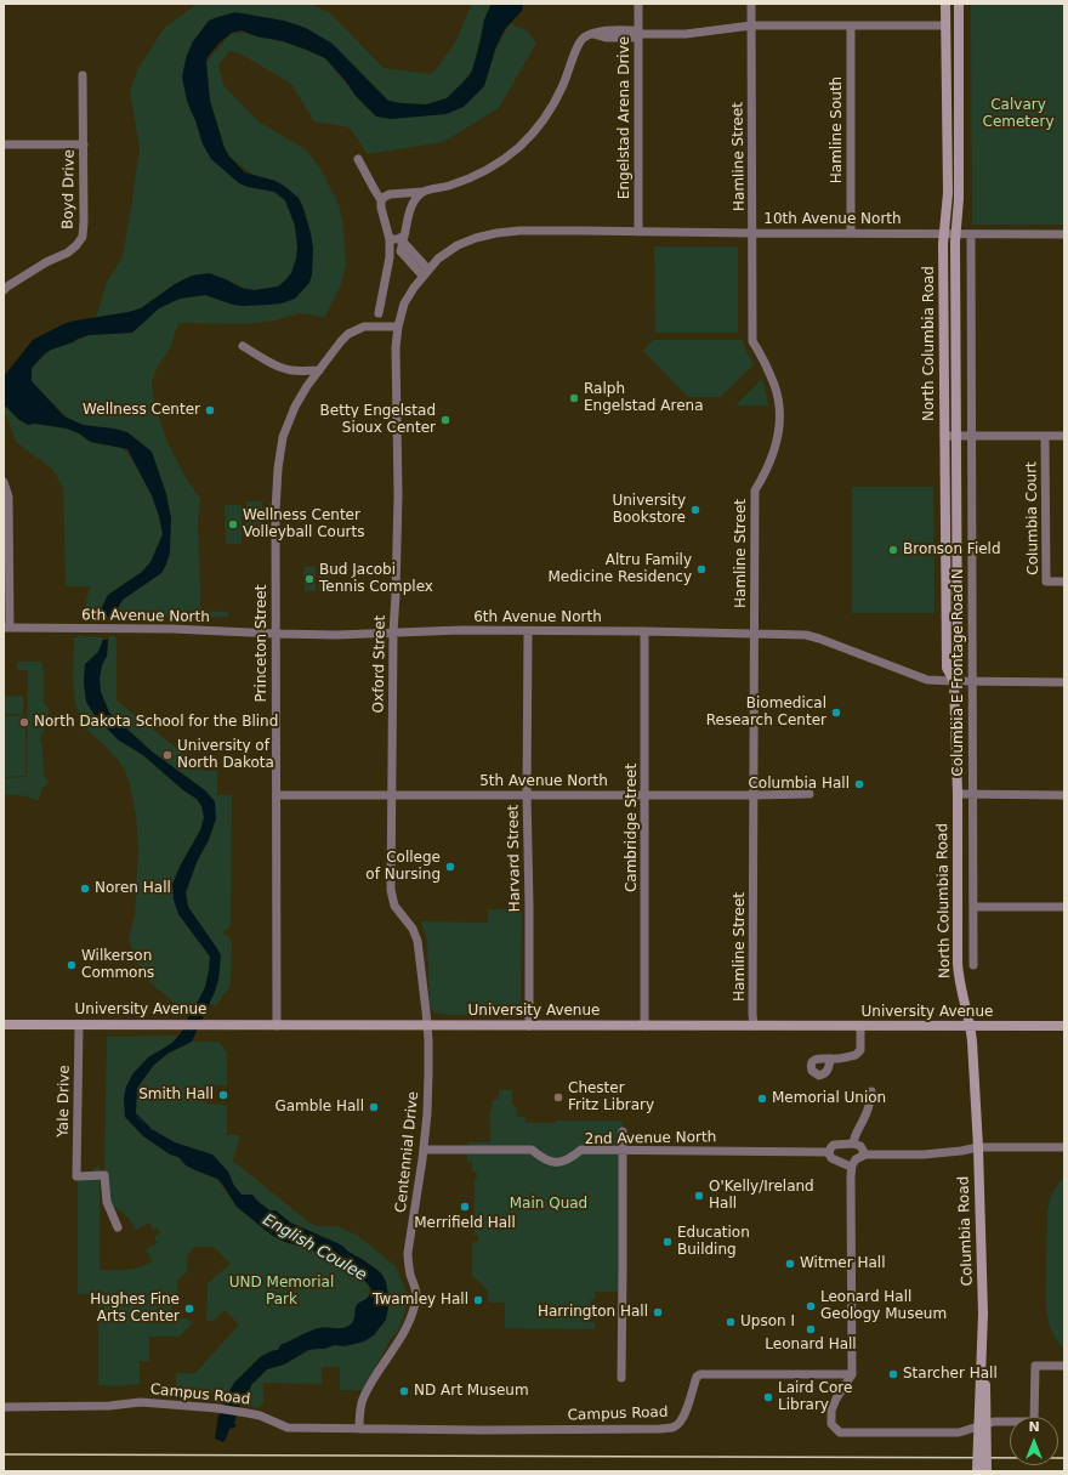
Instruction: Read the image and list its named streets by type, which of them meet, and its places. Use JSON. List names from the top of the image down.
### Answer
{
  "streets": {
    "main road": ["North Columbia Road", "University Avenue", "Columbia Road"],
    "street": [
      "Engelstad Arena Drive",
      "Hamline South",
      "Hamline Street",
      "Boyd Drive",
      "10th Avenue North",
      "Columbia Court",
      "6th Avenue North",
      "Princeton Street",
      "Oxford Street",
      "Columbia E Frontage Road N",
      "5th Avenue North",
      "Cambridge Street",
      "Harvard Street",
      "Yale Drive",
      "2nd Avenue North",
      "Centennial Drive",
      "Campus Road"
    ]
  },
  "crossings": [
    ["Engelstad Arena Drive", "10th Avenue North"],
    ["Hamline South", "10th Avenue North"],
    ["Hamline Street", "10th Avenue North"],
    ["Hamline Street", "6th Avenue North"],
    ["Hamline Street", "5th Avenue North"],
    ["Hamline Street", "University Avenue"],
    ["10th Avenue North", "North Columbia Road"],
    ["10th Avenue North", "Oxford Street"],
    ["10th Avenue North", "Columbia E Frontage Road N"],
    ["North Columbia Road", "6th Avenue North"],
    ["North Columbia Road", "University Avenue"],
    ["North Columbia Road", "Columbia Road"],
    ["6th Avenue North", "Princeton Street"],
    ["6th Avenue North", "Oxford Street"],
    ["6th Avenue North", "Columbia E Frontage Road N"],
    ["6th Avenue North", "Cambridge Street"],
    ["6th Avenue North", "Harvard Street"],
    ["Princeton Street", "Oxford Street"],
    ["Princeton Street", "5th Avenue North"],
    ["Princeton Street", "University Avenue"],
    ["Oxford Street", "5th Avenue North"],
    ["Oxford Street", "Centennial Drive"],
    ["5th Avenue North", "Cambridge Street"],
    ["5th Avenue North", "Harvard Street"],
    ["Cambridge Street", "University Avenue"],
    ["Harvard Street", "University Avenue"],
    ["University Avenue", "Yale Drive"],
    ["University Avenue", "Centennial Drive"],
    ["2nd Avenue North", "Centennial Drive"],
    ["Centennial Drive", "Campus Road"]
  ],
  "water": ["English Coulee"],
  "parks": ["Calvary Cemetery", "Main Quad", "UND Memorial Park"],
  "places": [
    "Ralph Engelstad Arena",
    "Wellness Center",
    "Betty Engelstad Sioux Center",
    "University Bookstore",
    "Wellness Center Volleyball Courts",
    "Bronson Field",
    "Altru Family Medicine Residency",
    "Bud Jacobi Tennis Complex",
    "Biomedical Research Center",
    "North Dakota School for the Blind",
    "University of North Dakota",
    "Columbia Hall",
    "College of Nursing",
    "Noren Hall",
    "Wilkerson Commons",
    "Smith Hall",
    "Chester Fritz Library",
    "Memorial Union",
    "Gamble Hall",
    "O'Kelly/Ireland Hall",
    "Merrifield Hall",
    "Education Building",
    "Witmer Hall",
    "Twamley Hall",
    "Leonard Hall Geology Museum",
    "Hughes Fine Arts Center",
    "Harrington Hall",
    "Upson I",
    "Leonard Hall",
    "Starcher Hall",
    "ND Art Museum",
    "Laird Core Library"
  ],
  "north": "top"
}
